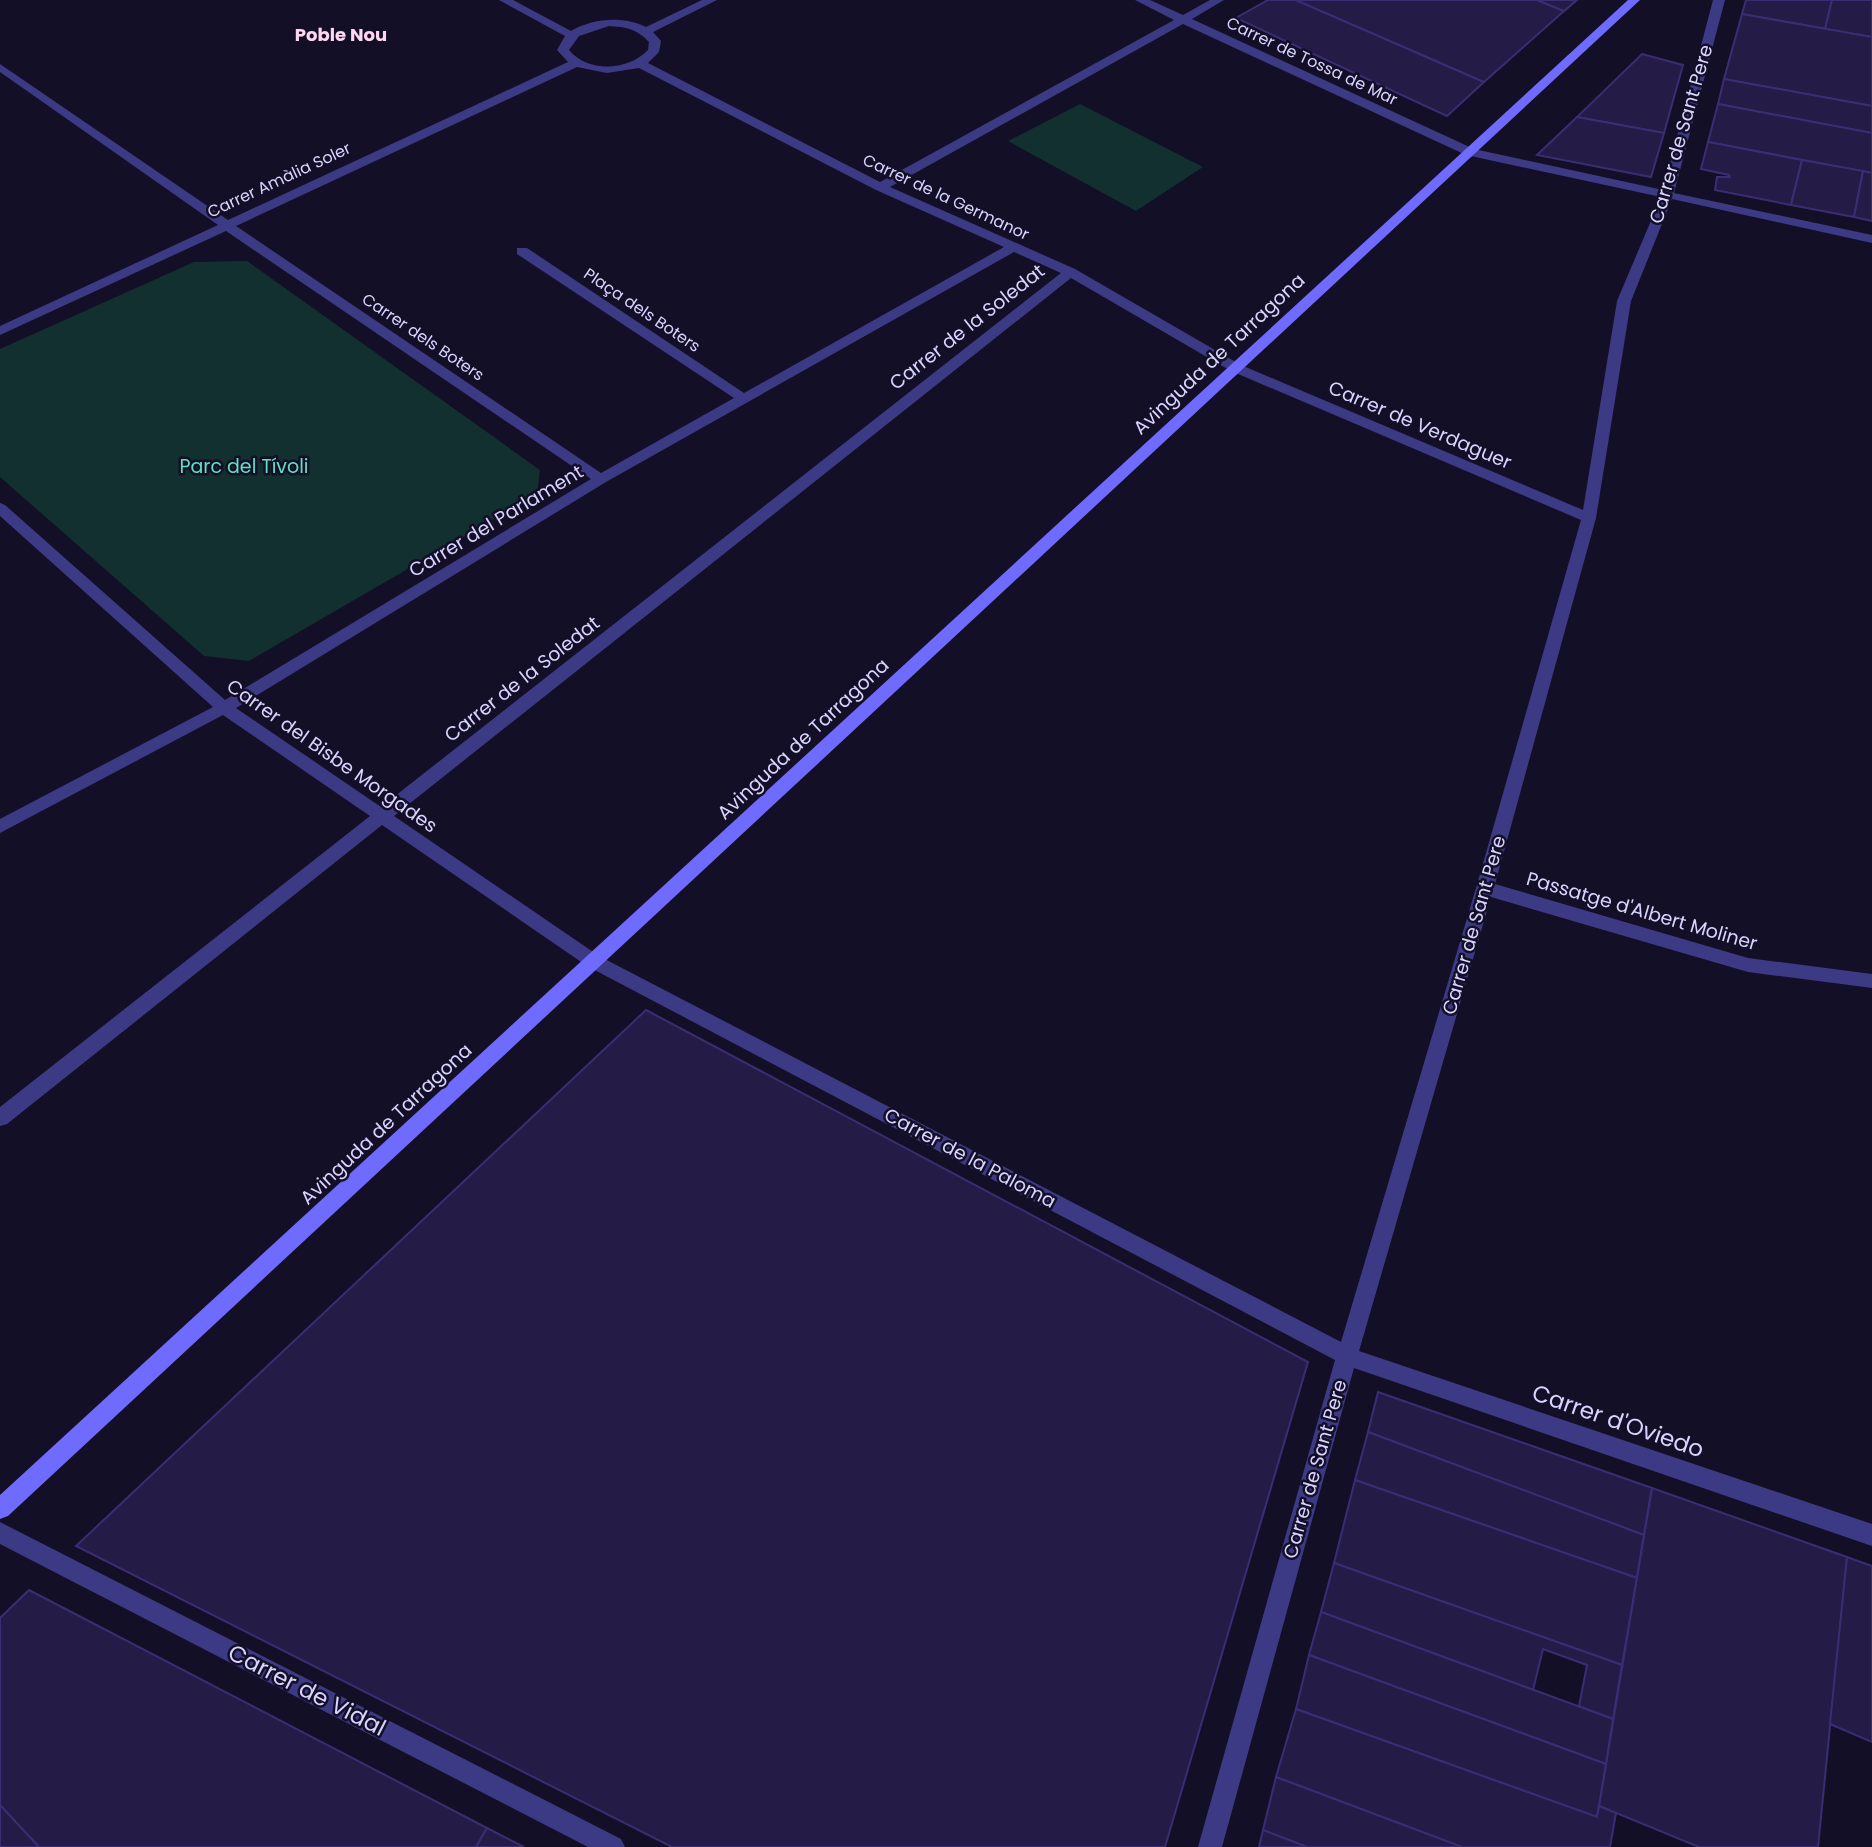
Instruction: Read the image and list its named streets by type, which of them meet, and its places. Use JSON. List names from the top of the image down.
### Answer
{
  "streets": {
    "street": [
      "Carrer de Tossa de Mar",
      "Carrer de Sant Pere",
      "Carrer Amàlia Soler",
      "Carrer de la Germanor",
      "Plaça dels Boters",
      "Carrer de la Soledat",
      "Carrer dels Boters",
      "Avinguda de Tarragona",
      "Carrer de Verdaguer",
      "Carrer del Parlament",
      "Carrer del Bisbe Morgades",
      "Passatge d'Albert Moliner",
      "Carrer de la Paloma",
      "Carrer d'Oviedo",
      "Carrer de Vidal"
    ]
  },
  "crossings": [
    ["Carrer de Tossa de Mar", "Carrer de Sant Pere"],
    ["Carrer de Tossa de Mar", "Avinguda de Tarragona"],
    ["Carrer de Sant Pere", "Carrer de Verdaguer"],
    ["Carrer de Sant Pere", "Passatge d'Albert Moliner"],
    ["Carrer de Sant Pere", "Carrer de la Paloma"],
    ["Carrer de Sant Pere", "Carrer d'Oviedo"],
    ["Carrer Amàlia Soler", "Carrer dels Boters"],
    ["Carrer de la Germanor", "Carrer de la Soledat"],
    ["Carrer de la Germanor", "Avinguda de Tarragona"],
    ["Carrer de la Germanor", "Carrer de Verdaguer"],
    ["Carrer de la Germanor", "Carrer del Parlament"],
    ["Plaça dels Boters", "Carrer del Parlament"],
    ["Carrer de la Soledat", "Carrer del Bisbe Morgades"],
    ["Carrer dels Boters", "Carrer del Parlament"],
    ["Avinguda de Tarragona", "Carrer de Verdaguer"],
    ["Avinguda de Tarragona", "Carrer del Bisbe Morgades"],
    ["Avinguda de Tarragona", "Carrer de la Paloma"],
    ["Carrer del Parlament", "Carrer del Bisbe Morgades"],
    ["Carrer del Bisbe Morgades", "Carrer de la Paloma"],
    ["Carrer de la Paloma", "Carrer d'Oviedo"]
  ],
  "districts": ["Poble Nou"],
  "parks": ["Parc del Tívoli"]
}
